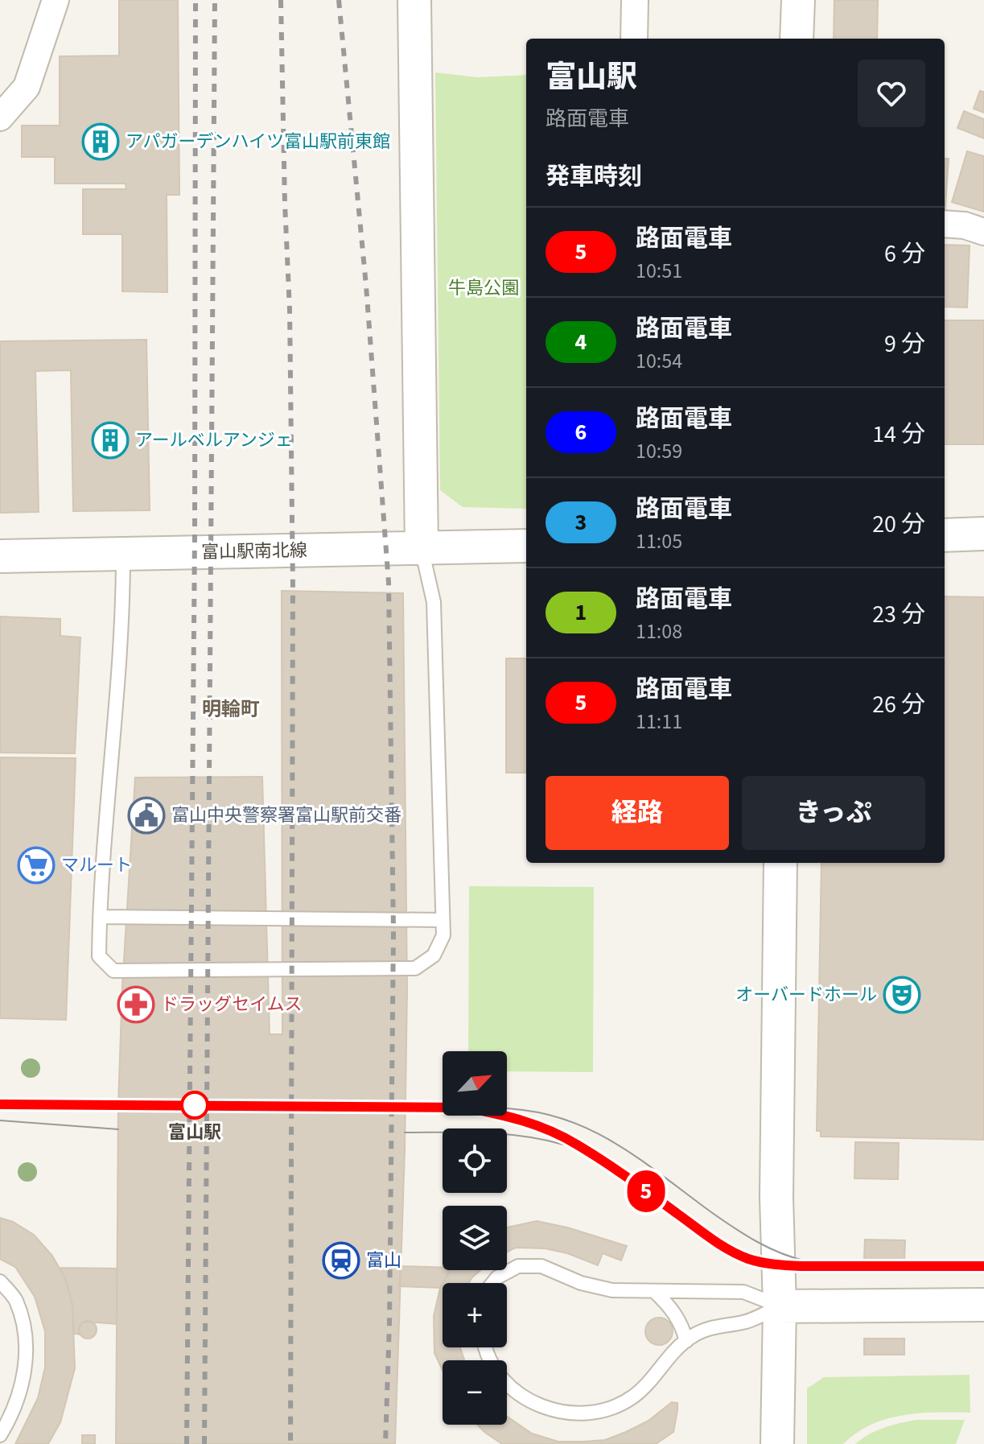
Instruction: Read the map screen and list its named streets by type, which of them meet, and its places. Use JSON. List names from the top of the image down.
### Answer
{
  "streets": {
    "street": ["富山駅南北線"]
  },
  "districts": ["明輪町"],
  "parks": ["牛島公園"],
  "places": {
    "building": ["アパガーデンハイツ富山駅前東館", "アールベルアンジェ"],
    "public building": ["富山中央警察署富山駅前交番"],
    "supermarket": ["マルート"],
    "theatre": ["オーバードホール"],
    "pharmacy": ["ドラッグセイムス"],
    "other": ["富山駅"],
    "station": ["富山"]
  },
  "lines": ["tram line 5"],
  "north": "top right",
  "page": {
    "on_map": "5",
    "heading": [
      ["富山駅", "路面電車"],
      "発車時刻"
    ],
    "list": [
      {
        "mark": "5",
        "name": "路面電車",
        "note": "10:51",
        "value": "6 分"
      },
      {
        "mark": "4",
        "name": "路面電車",
        "note": "10:54",
        "value": "9 分"
      },
      {
        "mark": "6",
        "name": "路面電車",
        "note": "10:59",
        "value": "14 分"
      },
      {
        "mark": "3",
        "name": "路面電車",
        "note": "11:05",
        "value": "20 分"
      },
      {
        "mark": "1",
        "name": "路面電車",
        "note": "11:08",
        "value": "23 分"
      },
      {
        "mark": "5",
        "name": "路面電車",
        "note": "11:11",
        "value": "26 分"
      }
    ],
    "buttons": ["経路", "きっぷ"],
    "map_buttons": ["+", "−"]
  }
}
